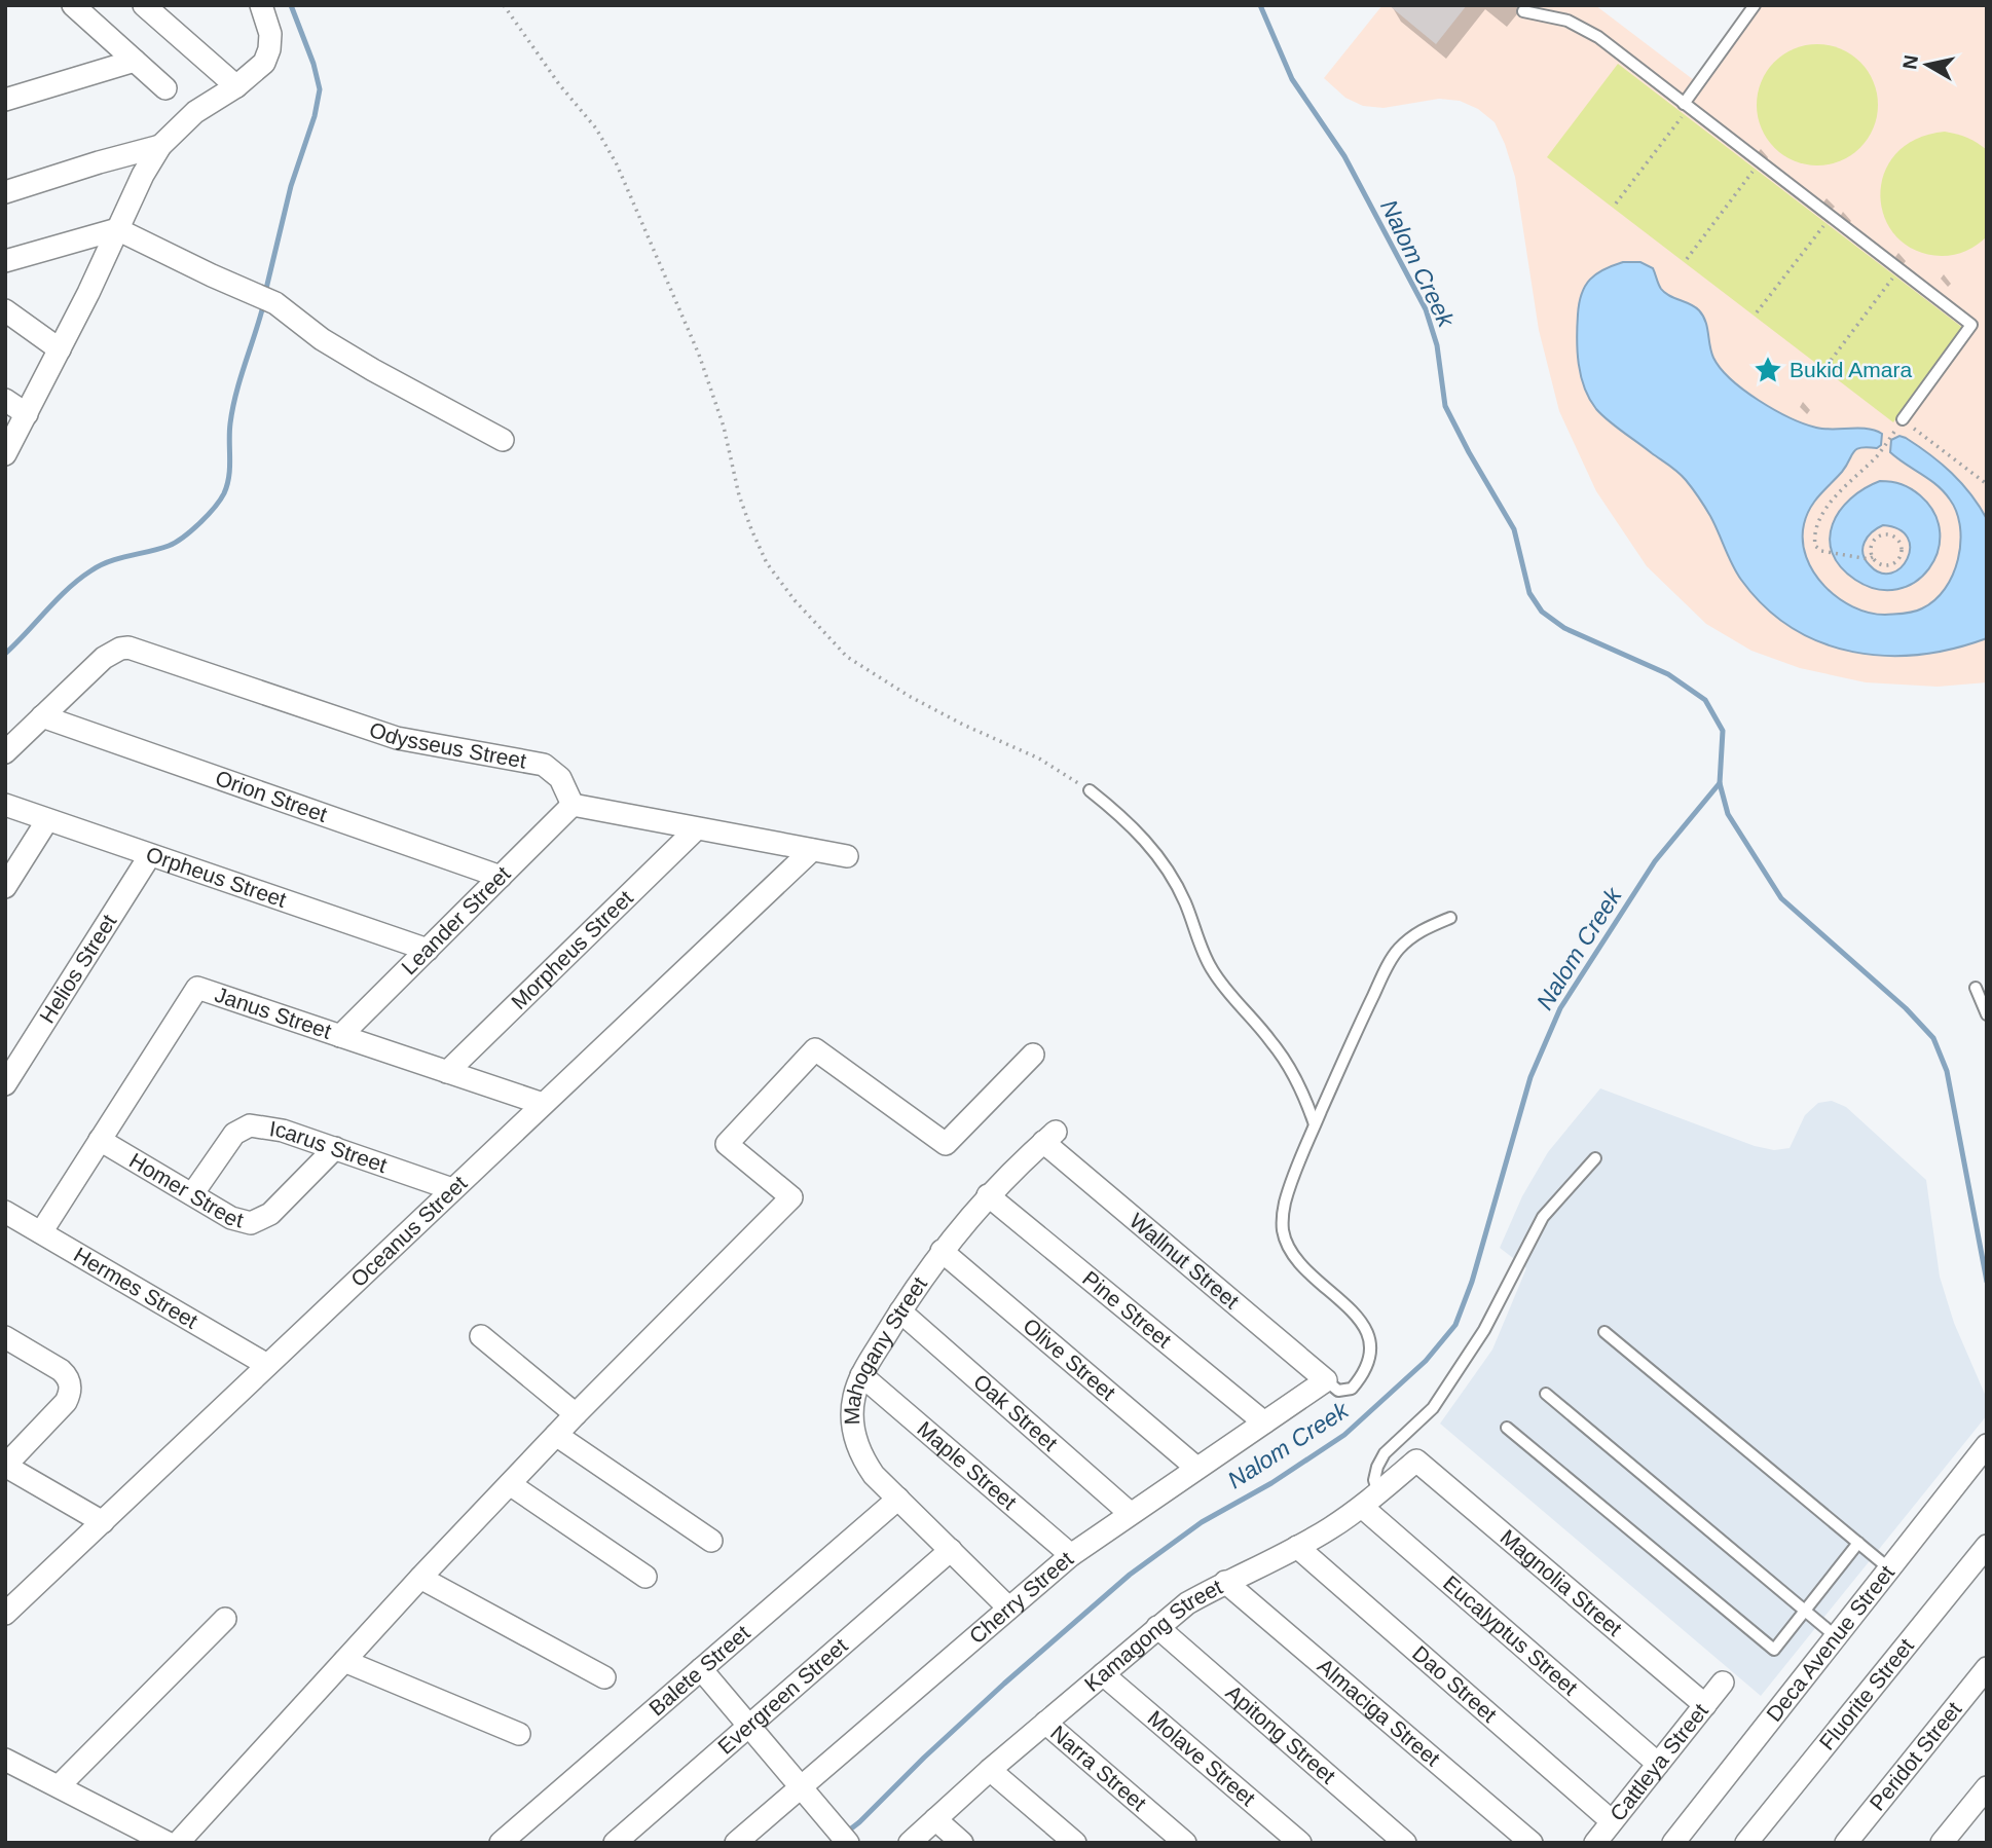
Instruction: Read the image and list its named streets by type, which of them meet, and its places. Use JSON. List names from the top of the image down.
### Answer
{
  "streets": {
    "street": [
      "Odysseus Street",
      "Orion Street",
      "Orpheus Street",
      "Leander Street",
      "Morpheus Street",
      "Helios Street",
      "Janus Street",
      "Icarus Street",
      "Homer Street",
      "Oceanus Street",
      "Wallnut Street",
      "Hermes Street",
      "Pine Street",
      "Mahogany Street",
      "Olive Street",
      "Oak Street",
      "Maple Street",
      "Magnolia Street",
      "Cherry Street",
      "Eucalyptus Street",
      "Kamagong Street",
      "Deca Avenue Street",
      "Balete Street",
      "Dao Street",
      "Fluorite Street",
      "Evergreen Street",
      "Almaciga Street",
      "Apitong Street",
      "Peridot Street",
      "Molave Street",
      "Cattleya Street",
      "Narra Street"
    ]
  },
  "crossings": [
    ["Odysseus Street", "Orion Street"],
    ["Odysseus Street", "Leander Street"],
    ["Orion Street", "Leander Street"],
    ["Orpheus Street", "Leander Street"],
    ["Orpheus Street", "Helios Street"],
    ["Leander Street", "Janus Street"],
    ["Morpheus Street", "Janus Street"],
    ["Janus Street", "Homer Street"],
    ["Janus Street", "Oceanus Street"],
    ["Janus Street", "Hermes Street"],
    ["Icarus Street", "Homer Street"],
    ["Icarus Street", "Oceanus Street"],
    ["Oceanus Street", "Hermes Street"],
    ["Wallnut Street", "Mahogany Street"],
    ["Wallnut Street", "Cherry Street"],
    ["Pine Street", "Mahogany Street"],
    ["Pine Street", "Cherry Street"],
    ["Mahogany Street", "Olive Street"],
    ["Mahogany Street", "Oak Street"],
    ["Mahogany Street", "Maple Street"],
    ["Mahogany Street", "Cherry Street"],
    ["Mahogany Street", "Balete Street"],
    ["Mahogany Street", "Evergreen Street"],
    ["Olive Street", "Cherry Street"],
    ["Oak Street", "Cherry Street"],
    ["Maple Street", "Cherry Street"],
    ["Magnolia Street", "Kamagong Street"],
    ["Magnolia Street", "Cattleya Street"],
    ["Eucalyptus Street", "Kamagong Street"],
    ["Eucalyptus Street", "Cattleya Street"],
    ["Kamagong Street", "Dao Street"],
    ["Kamagong Street", "Almaciga Street"],
    ["Kamagong Street", "Apitong Street"],
    ["Kamagong Street", "Molave Street"],
    ["Kamagong Street", "Narra Street"],
    ["Dao Street", "Cattleya Street"]
  ],
  "water": ["Nalom Creek"],
  "places": {
    "place": ["Bukid Amara"]
  },
  "north": "left"
}
